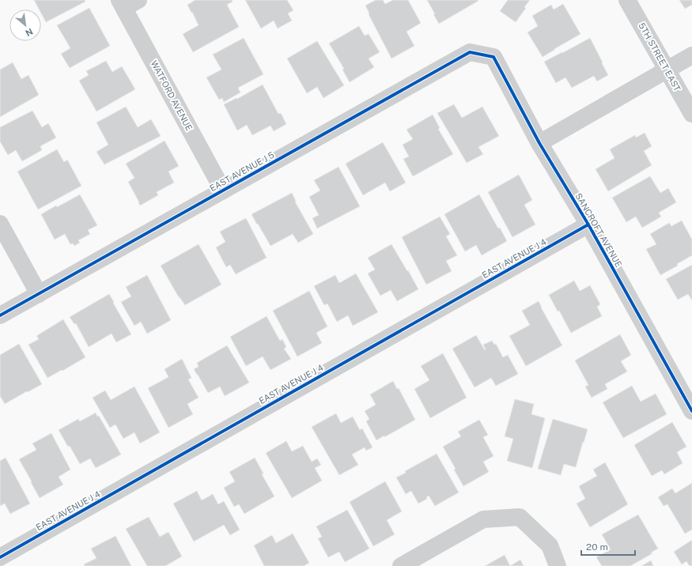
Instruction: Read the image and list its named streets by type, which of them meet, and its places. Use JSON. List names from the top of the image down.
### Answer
{
  "streets": {
    "street": [
      "5TH STREET EAST",
      "WATFORD AVENUE",
      "EAST AVENUE J 5",
      "SANCROFT AVENUE",
      "EAST AVENUE J 4"
    ]
  },
  "crossings": [
    ["WATFORD AVENUE", "EAST AVENUE J 5"],
    ["EAST AVENUE J 5", "SANCROFT AVENUE"],
    ["SANCROFT AVENUE", "EAST AVENUE J 4"]
  ],
  "scale_bar": "20 m",
  "north": "bottom right"
}
